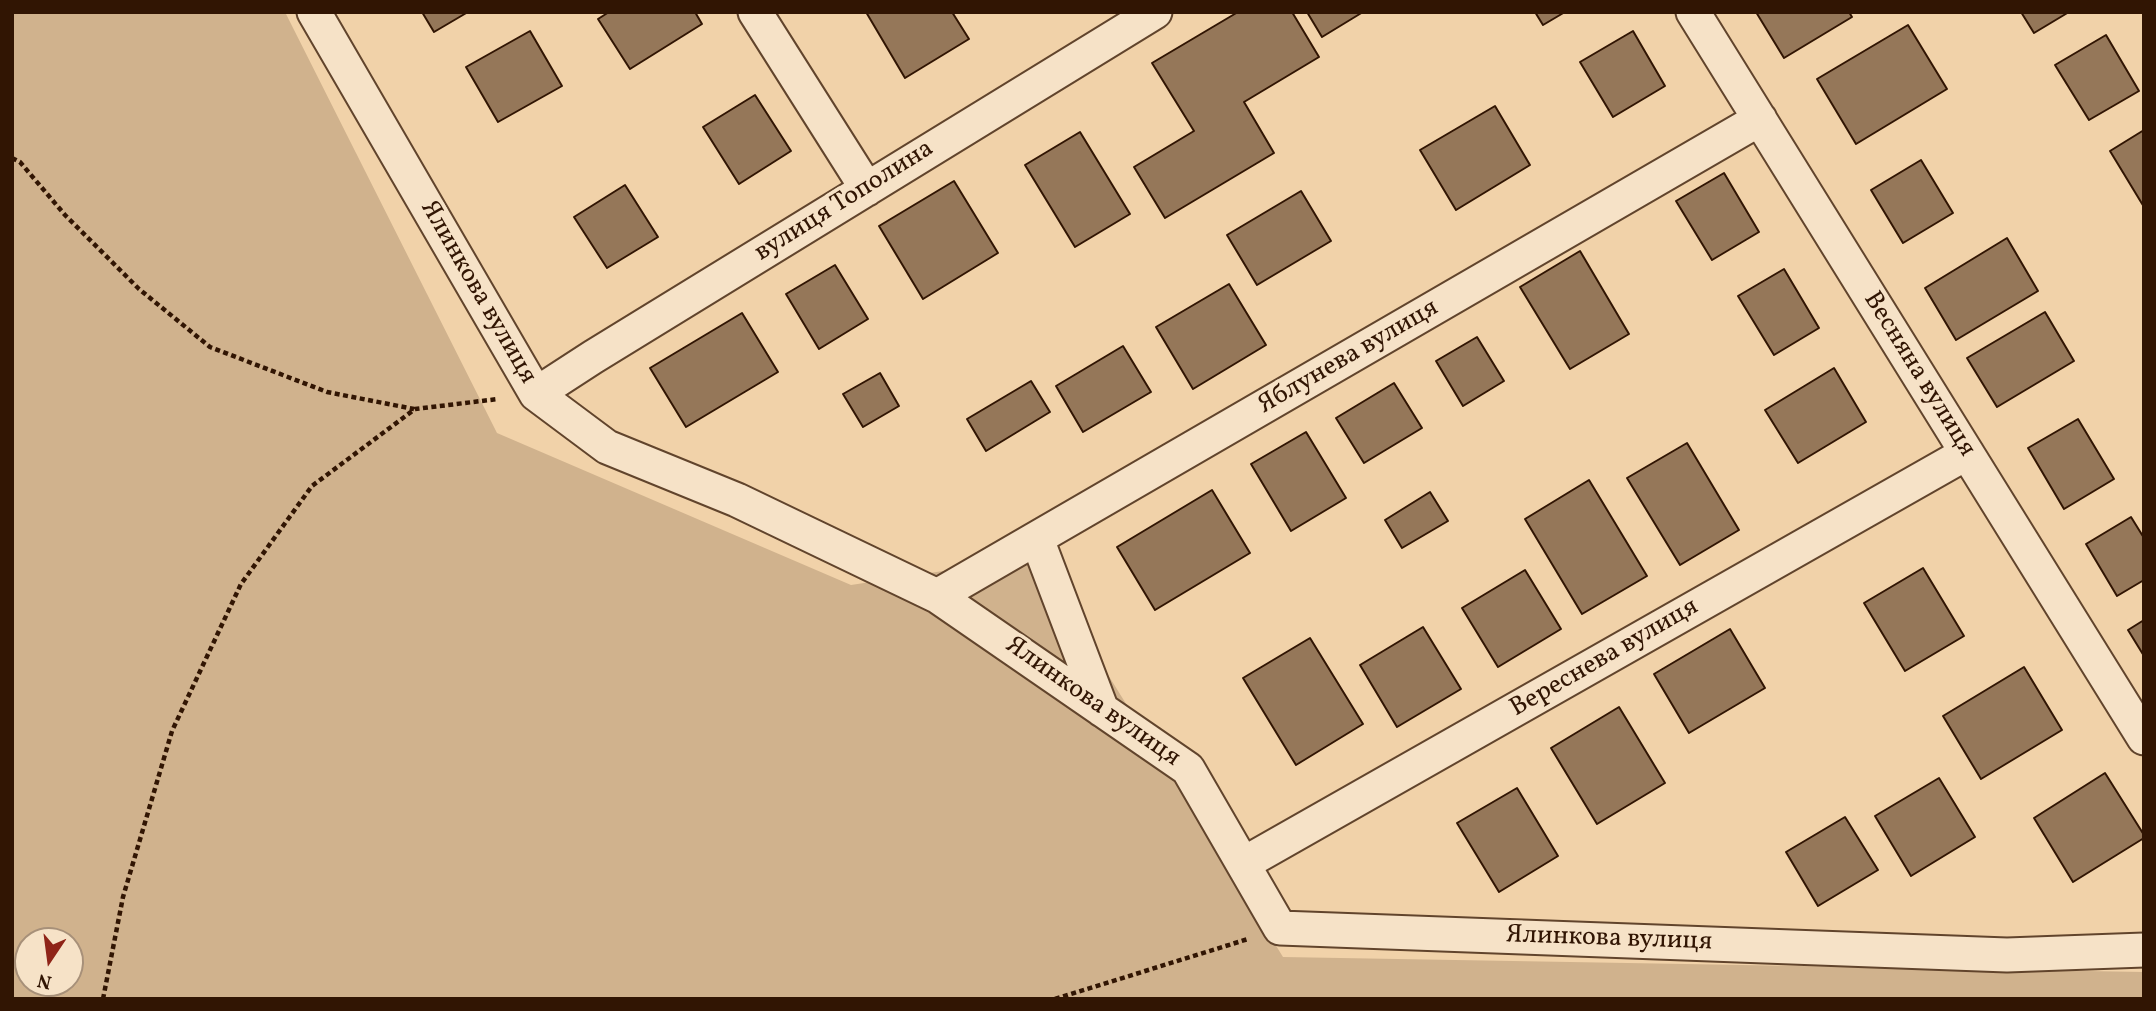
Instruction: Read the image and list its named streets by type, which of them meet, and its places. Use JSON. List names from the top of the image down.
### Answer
{
  "streets": {
    "street": [
      "вулиця Тополина",
      "Ялинкова вулиця",
      "Яблунева вулиця",
      "Весняна вулиця",
      "Вереснева вулиця"
    ]
  },
  "crossings": [
    ["вулиця Тополина", "Ялинкова вулиця"],
    ["Ялинкова вулиця", "Яблунева вулиця"],
    ["Ялинкова вулиця", "Вереснева вулиця"],
    ["Яблунева вулиця", "Весняна вулиця"],
    ["Весняна вулиця", "Вереснева вулиця"]
  ],
  "north": "bottom"
}
